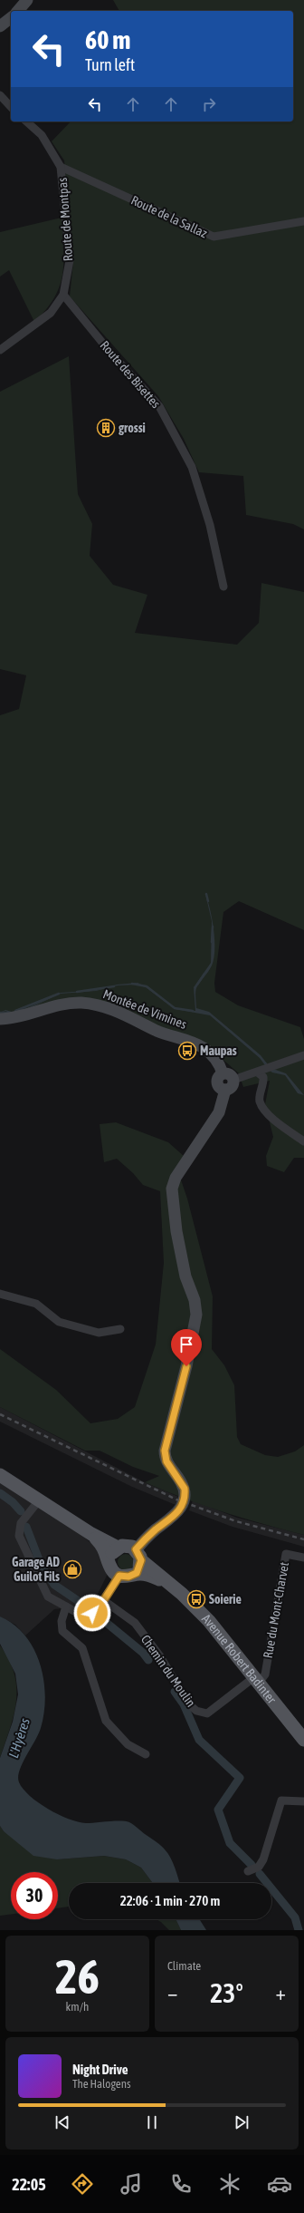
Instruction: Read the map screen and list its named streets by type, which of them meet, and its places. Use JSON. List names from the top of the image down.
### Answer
{
  "streets": {
    "main road": ["Avenue Robert Badinter"],
    "street": [
      "Route de la Sallaz",
      "Route de Montpas",
      "Route des Bisettes",
      "Montée de Vimines",
      "Rue du Mont-Charvet",
      "Chemin du Moulin"
    ]
  },
  "crossings": [
    ["Route de la Sallaz", "Route de Montpas"],
    ["Route de Montpas", "Route des Bisettes"],
    ["Rue du Mont-Charvet", "Avenue Robert Badinter"],
    ["Rue du Mont-Charvet", "Chemin du Moulin"],
    ["Avenue Robert Badinter", "Chemin du Moulin"]
  ],
  "water": ["L'Hyères"],
  "places": {
    "building": ["grossi"],
    "bus stop": ["Maupas", "Soierie"],
    "shop": ["Garage AD Guilot Fils"]
  },
  "page": {
    "turn": ["60 m", "Turn left"],
    "limit": "30",
    "trip": "22:06 · 1 min · 270 m",
    "tile": [
      ["26", "km/h"],
      "Climate"
    ],
    "heat": ["−", "23°", "+"],
    "song": ["Night Drive", "The Halogens"],
    "tabs": "22:05"
  }
}
